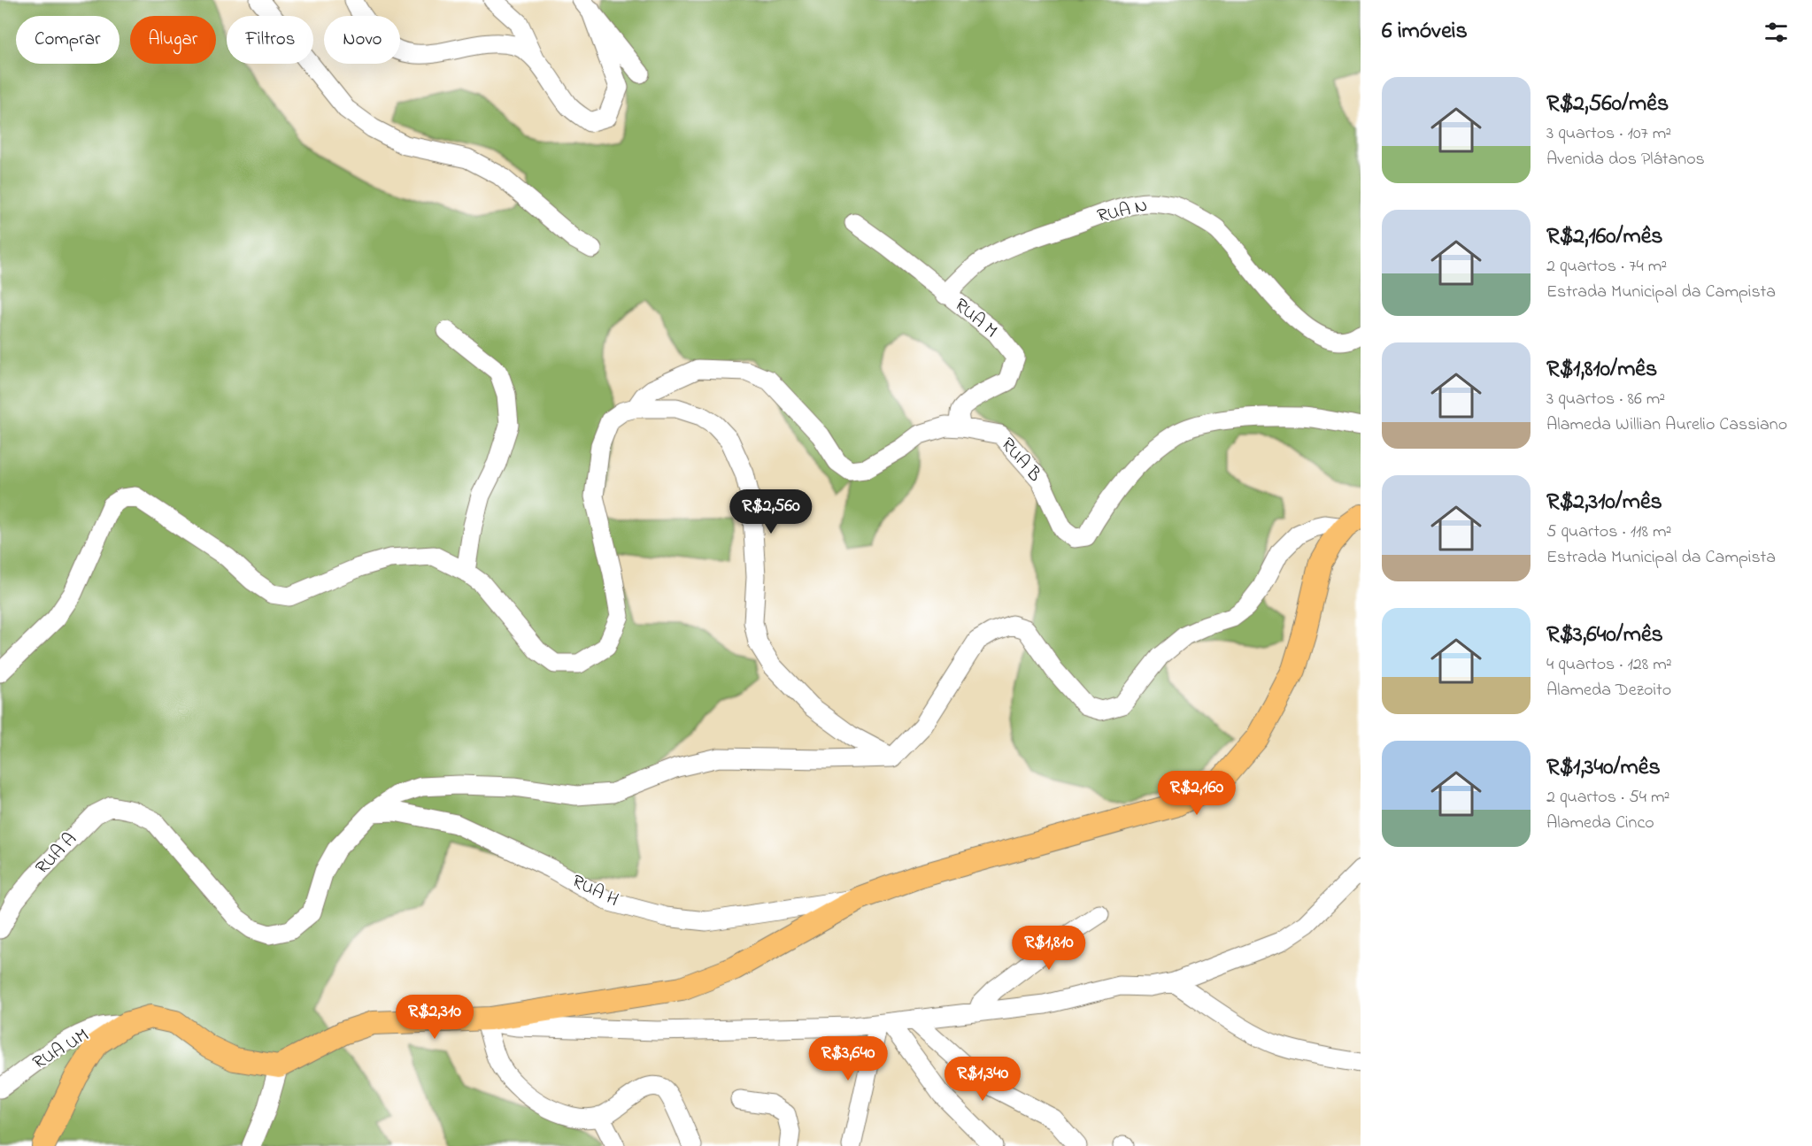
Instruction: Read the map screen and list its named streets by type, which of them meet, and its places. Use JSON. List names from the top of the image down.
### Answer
{
  "streets": {
    "street": [
      "RUA N",
      "RUA M",
      "RUA B",
      "RUA A",
      "RUA H",
      "RUA UM"
    ]
  },
  "crossings": [
    ["RUA N", "RUA M"],
    ["RUA M", "RUA B"],
    ["RUA A", "RUA H"]
  ],
  "page": {
    "heading": "6 imóveis",
    "chip": [
      "Comprar",
      "Alugar",
      "Filtros",
      "Novo"
    ],
    "list": [
      {
        "name": "R$2,560/mês",
        "note": "3 quartos · 107 m² · Avenida dos Plátanos"
      },
      {
        "name": "R$2,160/mês",
        "note": "2 quartos · 74 m² · Estrada Municipal da Campista"
      },
      {
        "name": "R$1,810/mês",
        "note": "3 quartos · 86 m² · Alameda Willian Aurelio Cassiano"
      },
      {
        "name": "R$2,310/mês",
        "note": "5 quartos · 118 m² · Estrada Municipal da Campista"
      },
      {
        "name": "R$3,640/mês",
        "note": "4 quartos · 128 m² · Alameda Dezoito"
      },
      {
        "name": "R$1,340/mês",
        "note": "2 quartos · 54 m² · Alameda Cinco"
      }
    ],
    "price": [
      "R$2,560",
      "R$2,160",
      "R$1,810",
      "R$2,310",
      "R$3,640",
      "R$1,340"
    ]
  }
}
